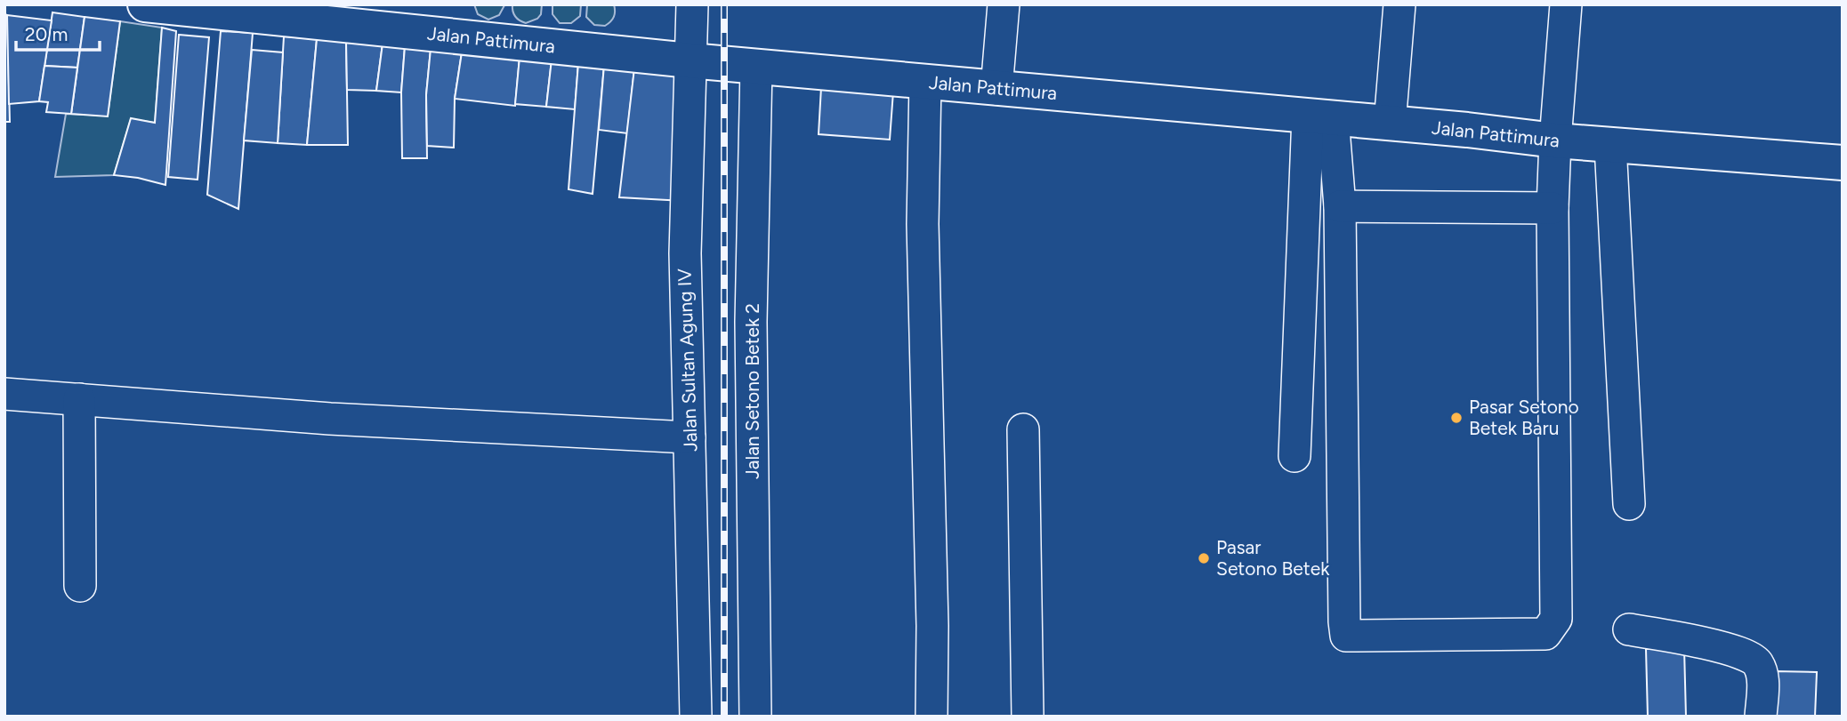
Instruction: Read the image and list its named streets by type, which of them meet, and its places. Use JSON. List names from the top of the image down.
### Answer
{
  "streets": {
    "main road": ["Jalan Pattimura"],
    "street": ["Jalan Sultan Agung IV", "Jalan Setono Betek 2"]
  },
  "crossings": [
    ["Jalan Pattimura", "Jalan Sultan Agung IV"],
    ["Jalan Pattimura", "Jalan Setono Betek 2"]
  ],
  "places": ["Pasar Setono Betek Baru", "Pasar Setono Betek"],
  "scale_bar": "20 m"
}
